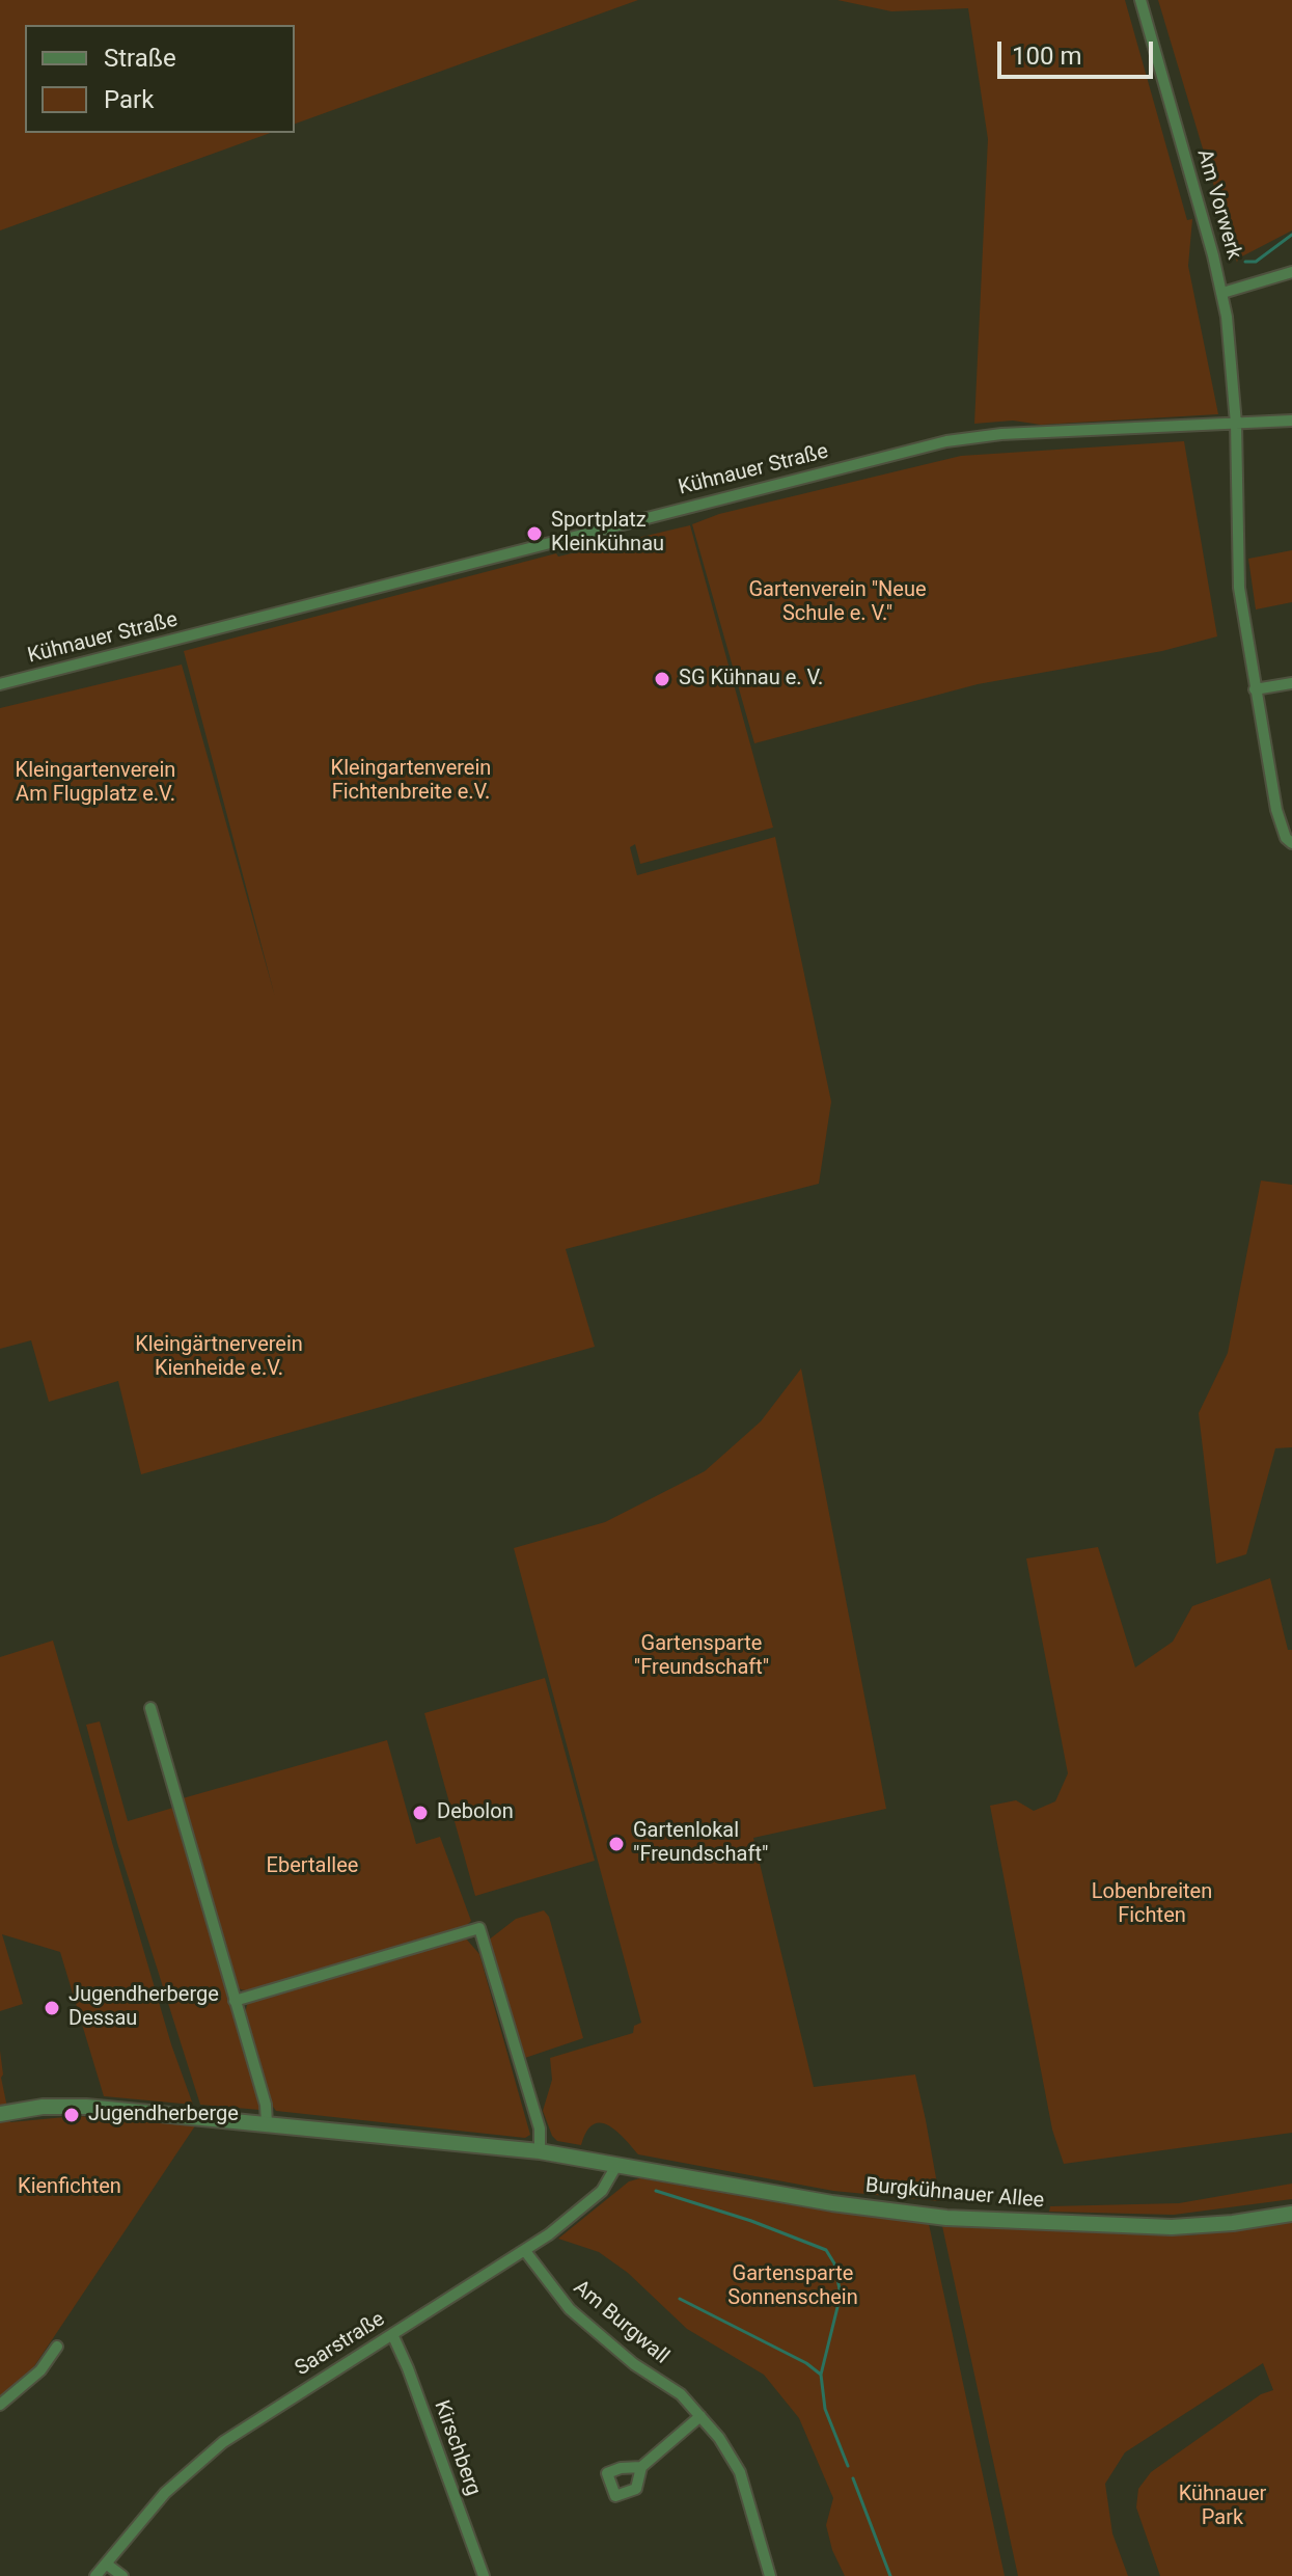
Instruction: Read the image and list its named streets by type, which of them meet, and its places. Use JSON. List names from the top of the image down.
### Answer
{
  "streets": {
    "street": [
      "Am Vorwerk",
      "Kühnauer Straße",
      "Burgkühnauer Allee",
      "Am Burgwall",
      "Saarstraße",
      "Kirschberg"
    ]
  },
  "crossings": [
    ["Am Vorwerk", "Kühnauer Straße"],
    ["Burgkühnauer Allee", "Saarstraße"],
    ["Am Burgwall", "Saarstraße"],
    ["Saarstraße", "Kirschberg"]
  ],
  "parks": [
    "Gartenverein \"Neue Schule e. V.\"",
    "Kleingartenverein Fichtenbreite e.V.",
    "Kleingartenverein Am Flugplatz e.V.",
    "Kleingärtnerverein Kienheide e.V.",
    "Gartensparte \"Freundschaft\"",
    "Ebertallee",
    "Lobenbreiten Fichten",
    "Kienfichten",
    "Gartensparte Sonnenschein",
    "Kühnauer Park"
  ],
  "places": [
    "Sportplatz Kleinkühnau",
    "SG Kühnau e. V.",
    "Debolon",
    "Gartenlokal \"Freundschaft\"",
    "Jugendherberge Dessau",
    "Jugendherberge"
  ],
  "legend": ["Straße", "Park"],
  "scale_bar": "100 m"
}
